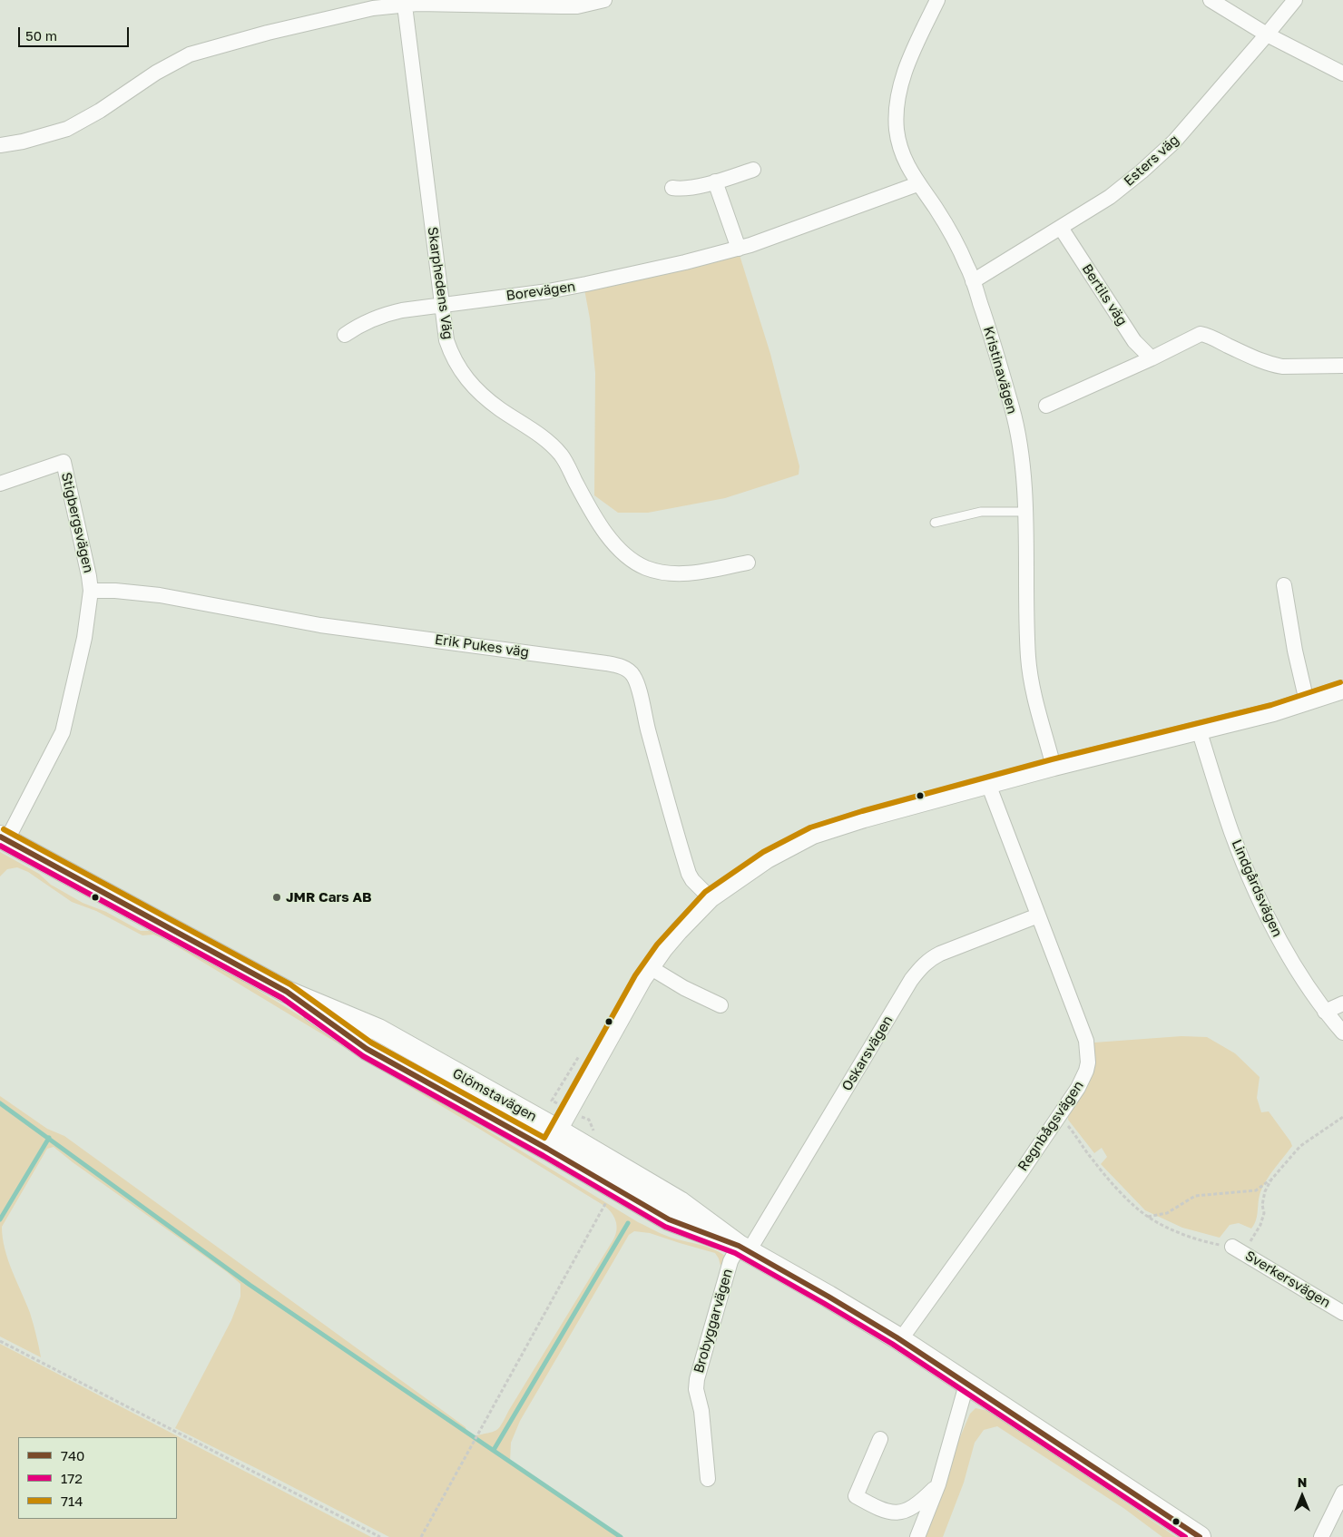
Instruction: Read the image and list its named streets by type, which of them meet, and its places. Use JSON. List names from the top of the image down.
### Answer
{
  "streets": {
    "main road": ["Glömstavägen"],
    "street": [
      "Esters väg",
      "Skarphedens Väg",
      "Borevägen",
      "Bertils väg",
      "Kristinavägen",
      "Stigbergsvägen",
      "Erik Pukes väg",
      "Lindgårdsvägen",
      "Oskarsvägen",
      "Regnbågsvägen",
      "Sverkersvägen",
      "Brobyggarvägen"
    ]
  },
  "crossings": [
    ["Esters väg", "Bertils väg"],
    ["Esters väg", "Kristinavägen"],
    ["Skarphedens Väg", "Borevägen"],
    ["Borevägen", "Kristinavägen"],
    ["Stigbergsvägen", "Erik Pukes väg"],
    ["Stigbergsvägen", "Glömstavägen"],
    ["Oskarsvägen", "Glömstavägen"],
    ["Oskarsvägen", "Regnbågsvägen"],
    ["Oskarsvägen", "Brobyggarvägen"],
    ["Glömstavägen", "Regnbågsvägen"],
    ["Glömstavägen", "Brobyggarvägen"]
  ],
  "places": ["JMR Cars AB"],
  "lines": ["transit line 714", "transit line 740", "transit line 172"],
  "legend": ["740", "172", "714"],
  "scale_bar": "50 m",
  "north": "top"
}
